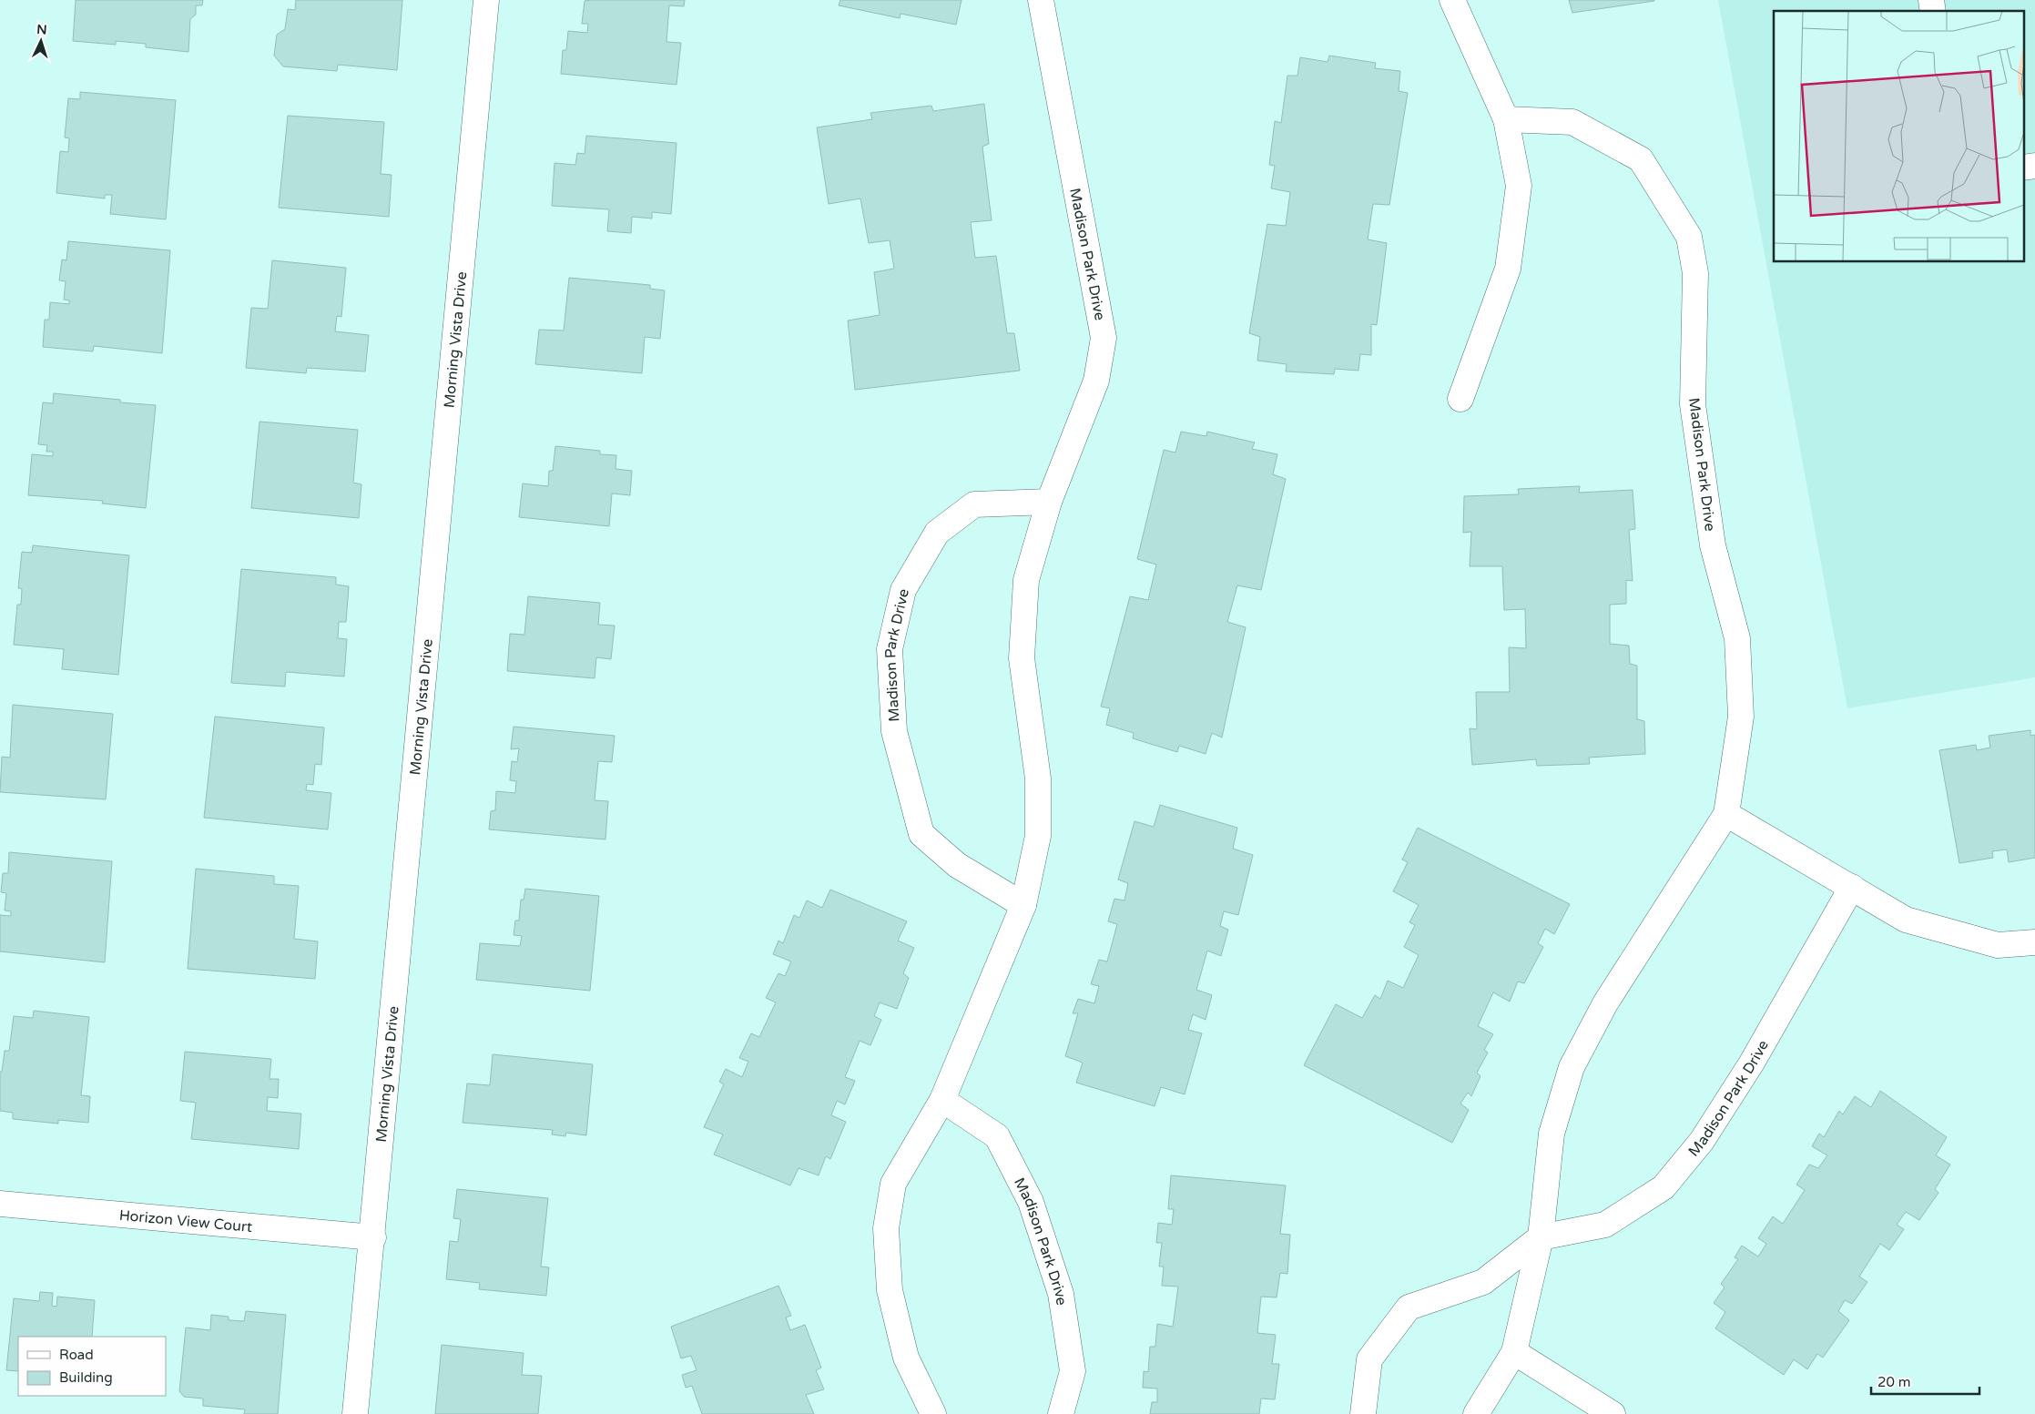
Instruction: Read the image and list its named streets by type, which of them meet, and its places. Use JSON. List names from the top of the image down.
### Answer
{
  "streets": {
    "street": ["Madison Park Drive", "Morning Vista Drive", "Horizon View Court"]
  },
  "crossings": [
    ["Morning Vista Drive", "Horizon View Court"]
  ],
  "legend": ["Road", "Building"],
  "scale_bar": "20 m",
  "north": "top"
}
